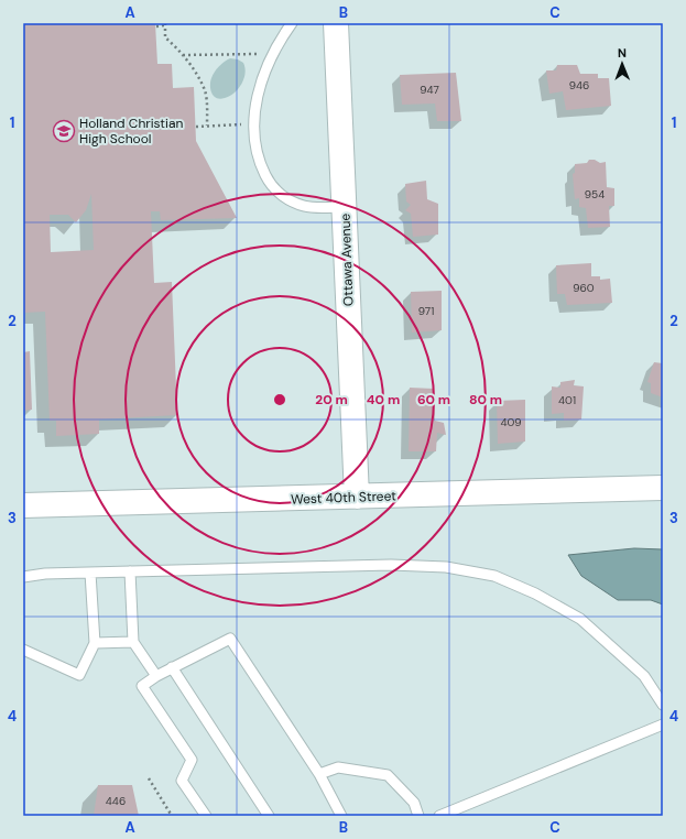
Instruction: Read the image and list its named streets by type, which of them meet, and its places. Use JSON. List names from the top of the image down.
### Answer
{
  "streets": {
    "street": ["Ottawa Avenue", "West 40th Street"]
  },
  "crossings": [
    ["Ottawa Avenue", "West 40th Street"]
  ],
  "places": {
    "school or university": ["Holland Christian High School"]
  },
  "house_numbers": [
    "946",
    "947",
    "954",
    "960",
    "971",
    "401",
    "409",
    "446"
  ],
  "north": "top",
  "grid": {
    "columns": ["A", "B", "C"],
    "rows": [
      "1",
      "2",
      "3",
      "4"
    ]
  },
  "rings": [
    "20 m",
    "40 m",
    "60 m",
    "80 m"
  ]
}
